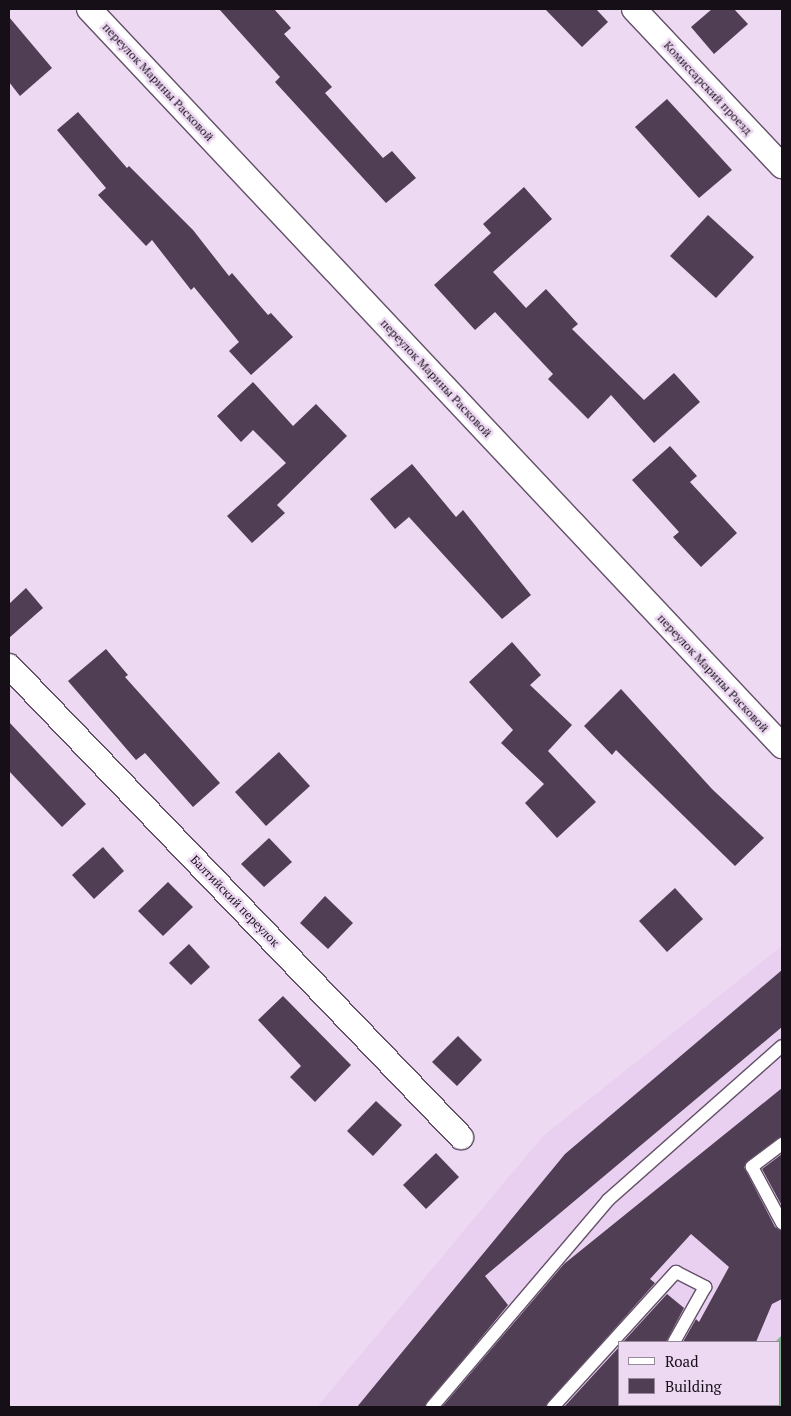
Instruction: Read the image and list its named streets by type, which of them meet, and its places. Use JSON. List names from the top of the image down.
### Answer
{
  "streets": {
    "street": ["переулок Марины Расковой", "Комиссарский проезд", "Балтийский переулок"]
  },
  "legend": ["Road", "Building"]
}
